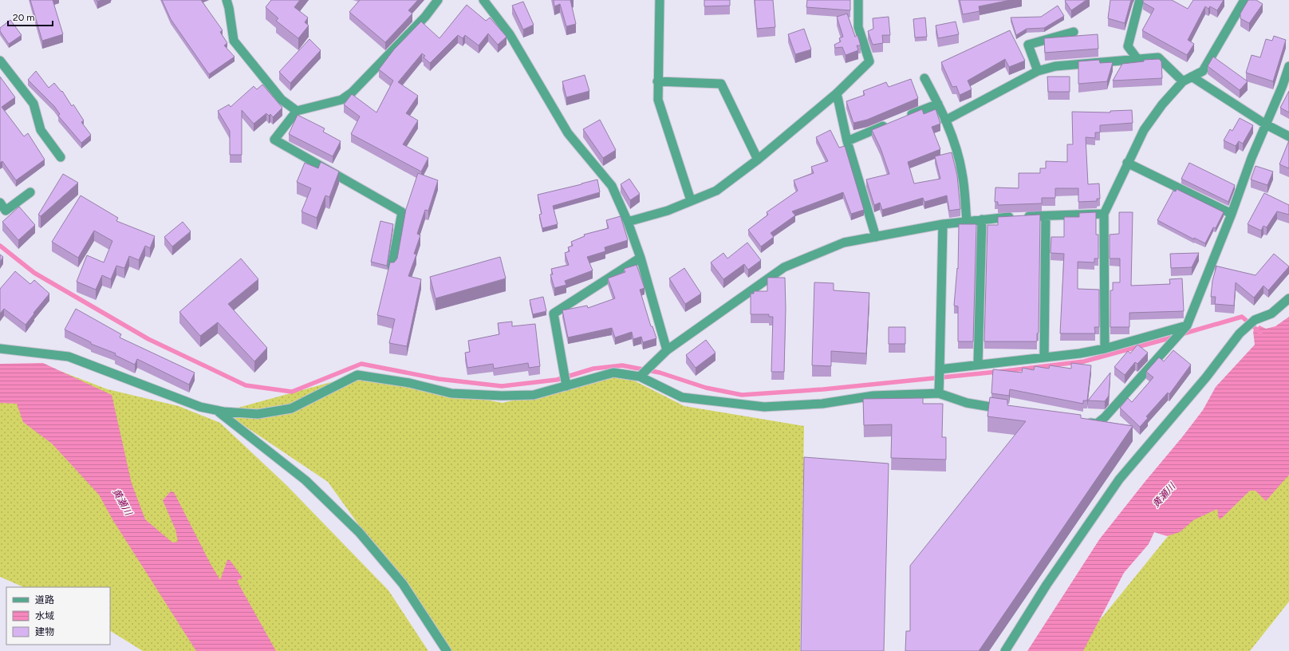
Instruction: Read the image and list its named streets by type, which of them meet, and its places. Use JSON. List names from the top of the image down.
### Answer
{
  "water": ["黄瀬川"],
  "legend": ["道路", "水域", "建物"],
  "scale_bar": "20 m"
}
